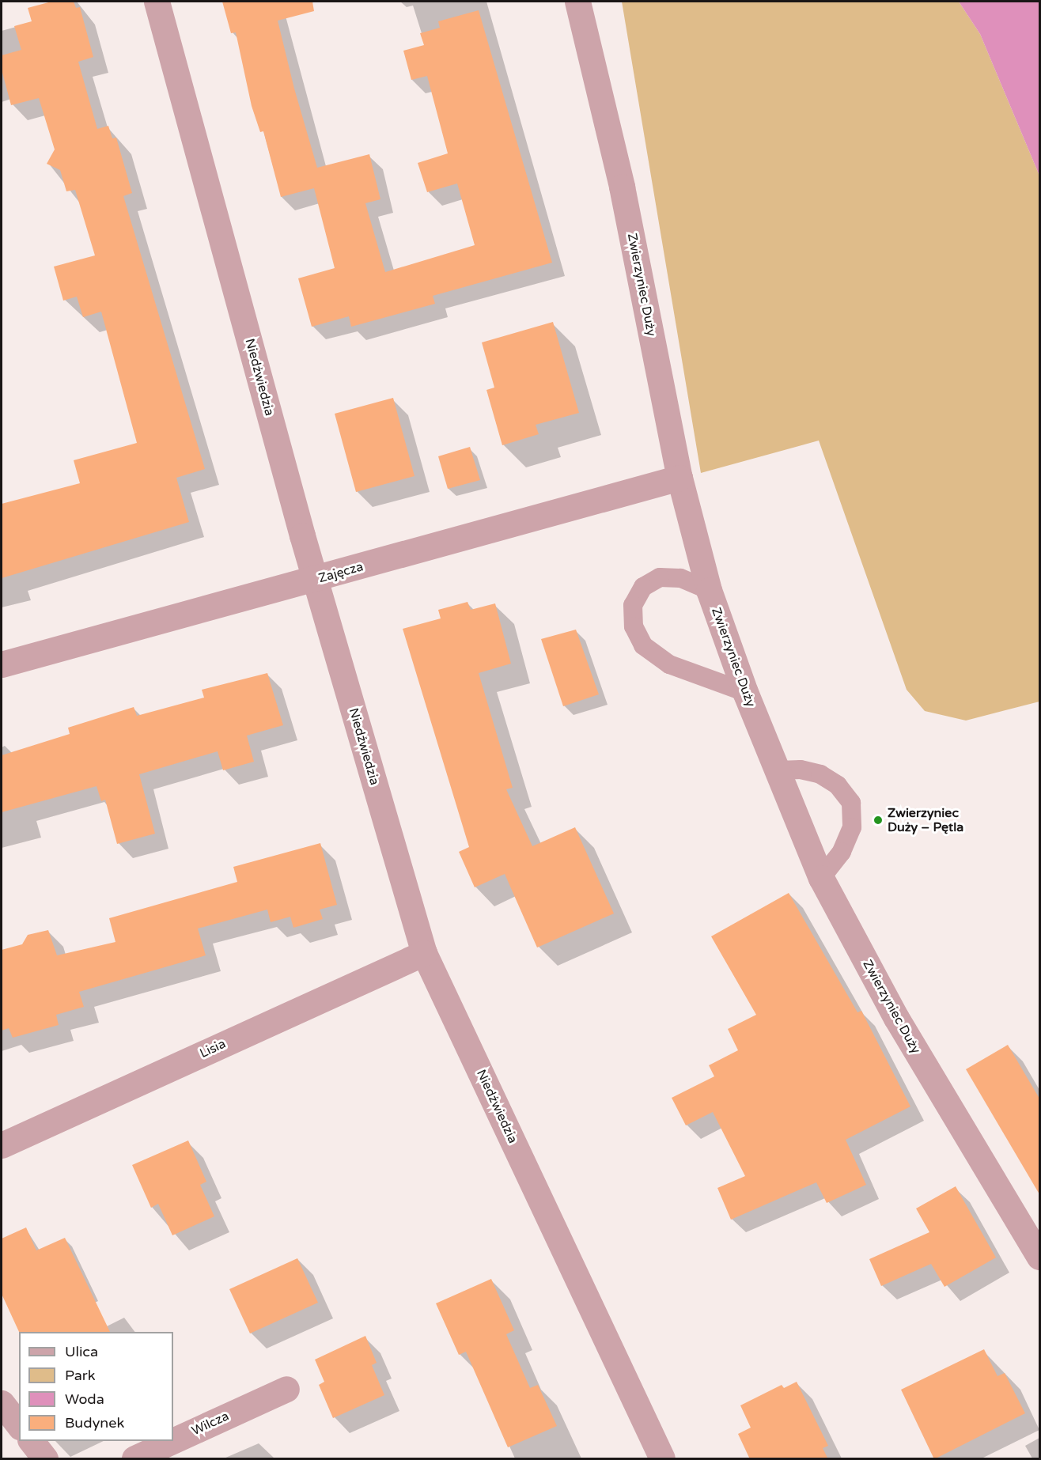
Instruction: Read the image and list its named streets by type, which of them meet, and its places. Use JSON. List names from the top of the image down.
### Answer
{
  "streets": {
    "street": [
      "Zwierzyniec Duży",
      "Niedźwiedzia",
      "Zajęcza",
      "Lisia",
      "Wilcza"
    ]
  },
  "crossings": [
    ["Zwierzyniec Duży", "Zajęcza"],
    ["Niedźwiedzia", "Zajęcza"],
    ["Niedźwiedzia", "Lisia"]
  ],
  "places": ["Zwierzyniec Duży – Pętla"],
  "legend": [
    "Ulica",
    "Park",
    "Woda",
    "Budynek"
  ]
}
